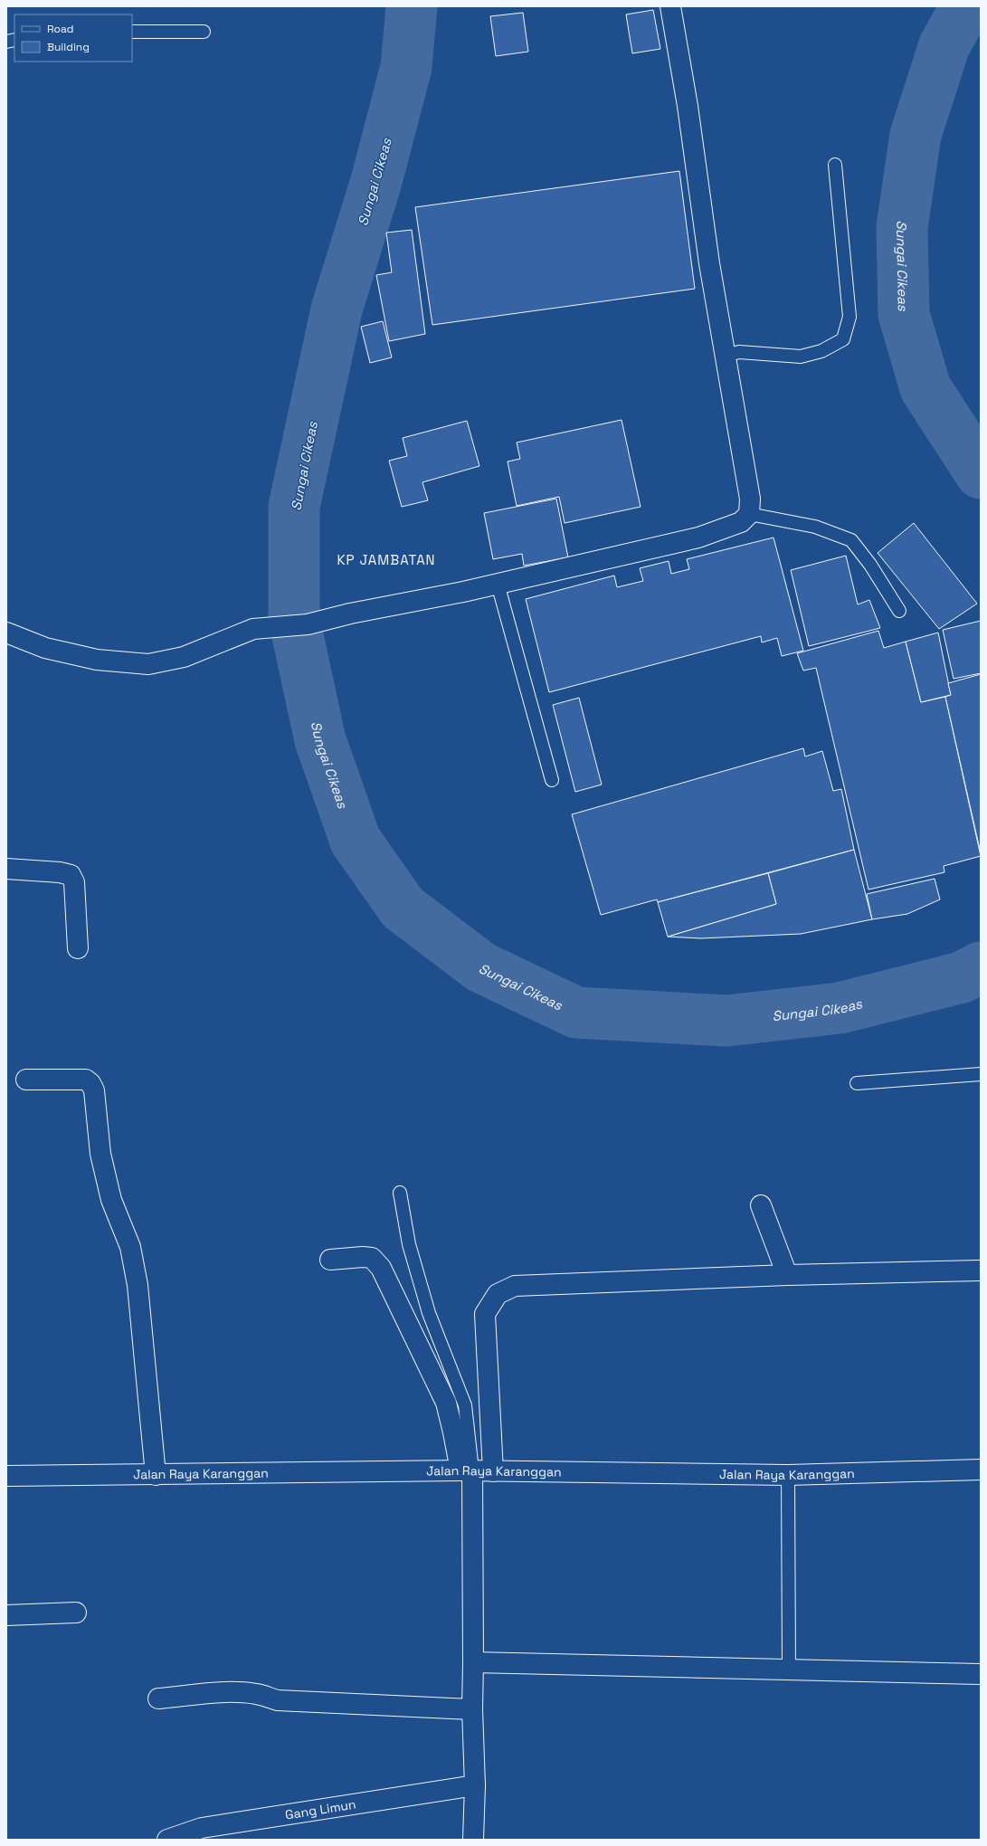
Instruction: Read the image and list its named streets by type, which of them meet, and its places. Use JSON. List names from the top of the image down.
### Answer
{
  "streets": {
    "street": ["Jalan Raya Karanggan", "Gang Limun"]
  },
  "districts": ["KP JAMBATAN"],
  "water": ["Sungai Cikeas"],
  "legend": ["Road", "Building"]
}
